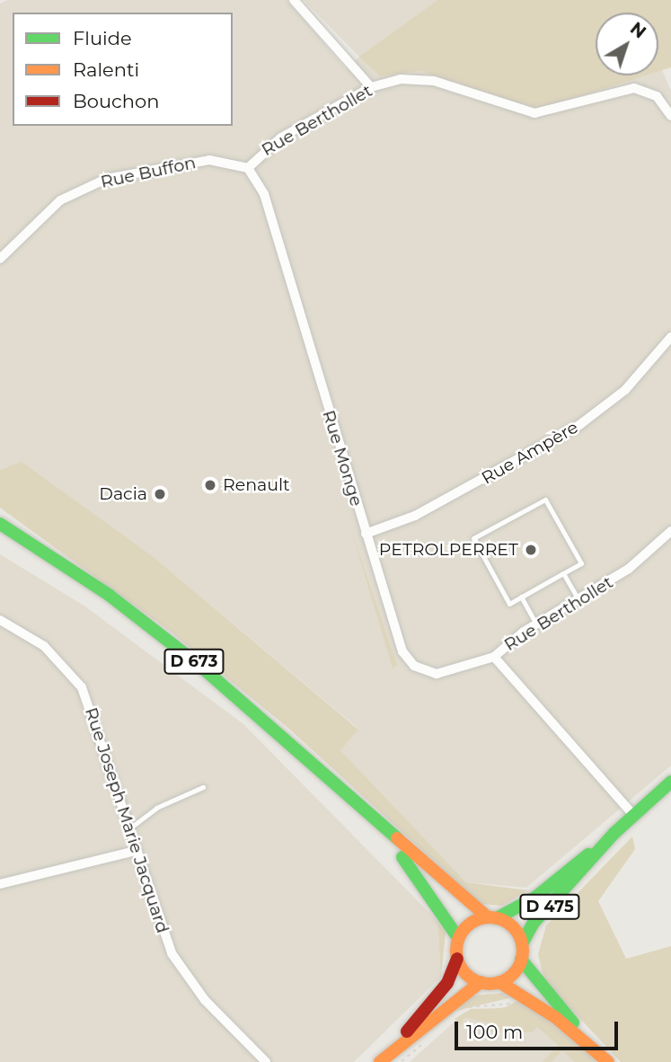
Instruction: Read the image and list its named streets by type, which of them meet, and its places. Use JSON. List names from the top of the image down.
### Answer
{
  "streets": {
    "main road": ["D 673", "D 475"],
    "street": [
      "Rue Berthollet",
      "Rue Buffon",
      "Rue Ampère",
      "Rue Monge",
      "Rue Joseph Marie Jacquard"
    ]
  },
  "crossings": [
    ["Rue Berthollet", "Rue Buffon"],
    ["Rue Berthollet", "Rue Monge"],
    ["Rue Berthollet", "D 475"],
    ["Rue Buffon", "Rue Monge"],
    ["Rue Ampère", "Rue Monge"],
    ["D 673", "D 475"]
  ],
  "places": ["Renault", "Dacia", "PETROLPERRET"],
  "legend": ["Fluide", "Ralenti", "Bouchon"],
  "scale_bar": "100 m",
  "north": "top right"
}
